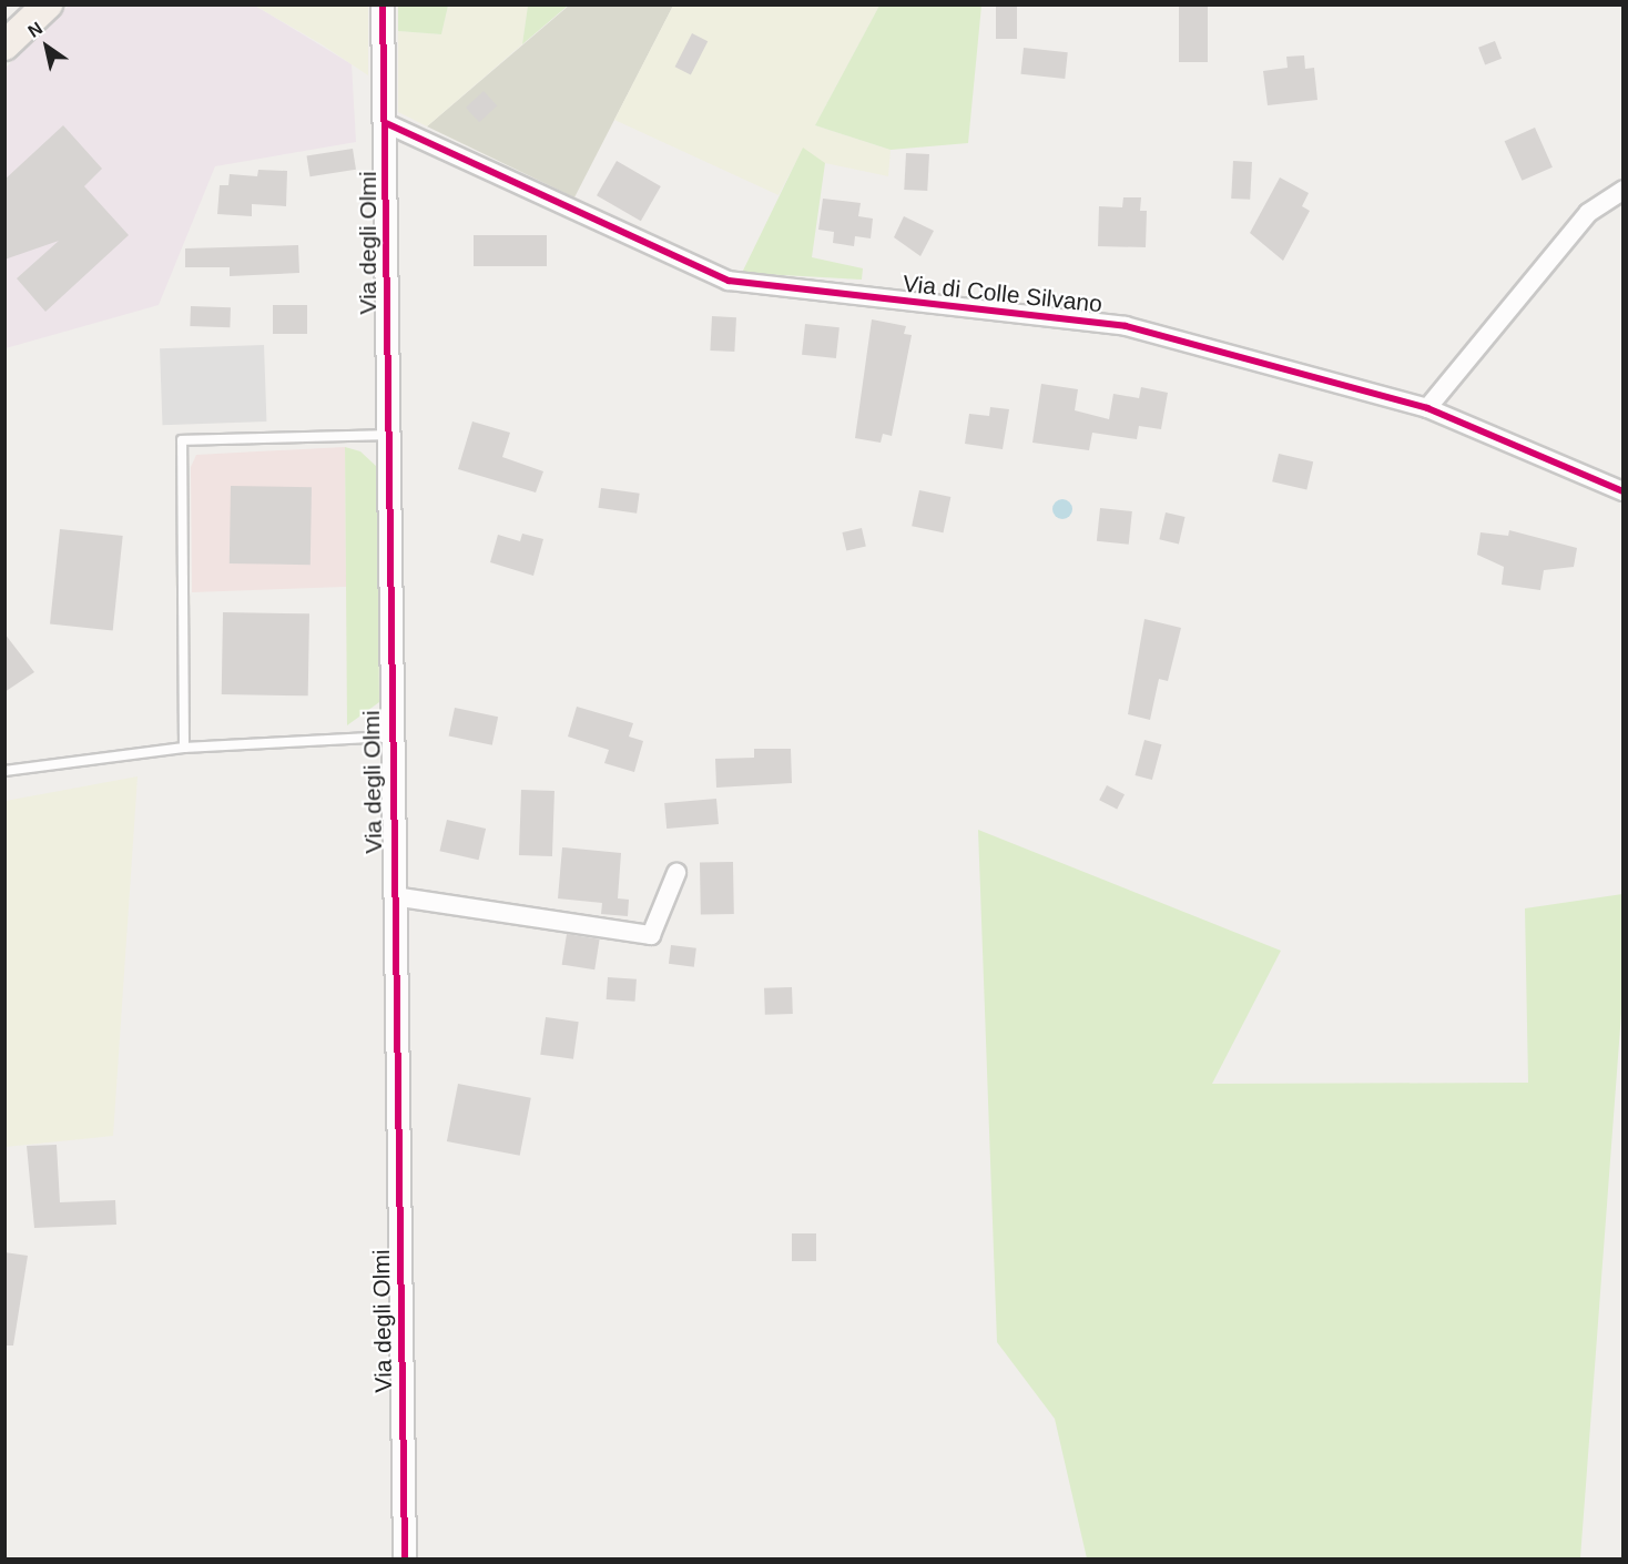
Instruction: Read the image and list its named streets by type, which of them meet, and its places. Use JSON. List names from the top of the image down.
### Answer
{
  "streets": {
    "street": ["Via degli Olmi", "Via di Colle Silvano"]
  },
  "crossings": [
    ["Via degli Olmi", "Via di Colle Silvano"]
  ],
  "north": "top left"
}
